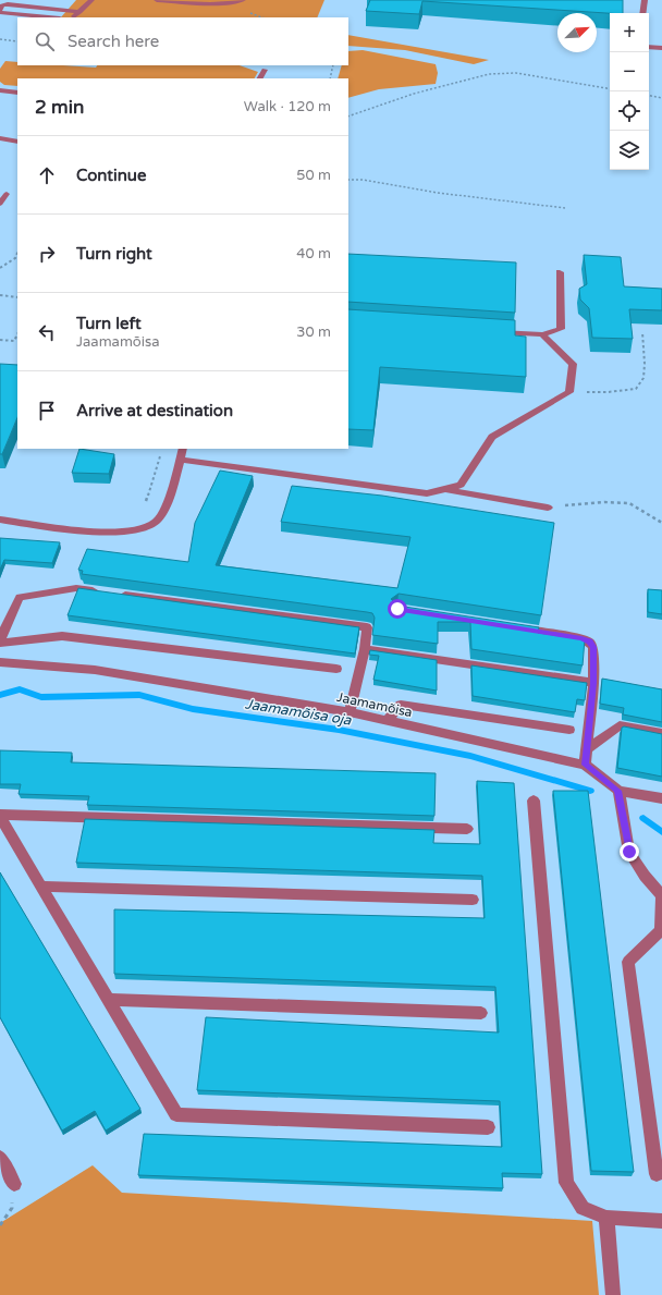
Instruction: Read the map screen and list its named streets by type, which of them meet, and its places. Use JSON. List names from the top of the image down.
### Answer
{
  "streets": {
    "street": ["Jaamamõisa"]
  },
  "water": ["Jaamamõisa oja"],
  "north": "top right",
  "page": {
    "map_buttons": ["+", "−"],
    "search": "Search here",
    "heading": ["2 min", "Walk · 120 m"],
    "list": [
      ["Continue", "50 m"],
      ["Turn right", "40 m"],
      ["Turn left", "Jaamamõisa", "30 m"],
      "Arrive at destination"
    ]
  }
}
